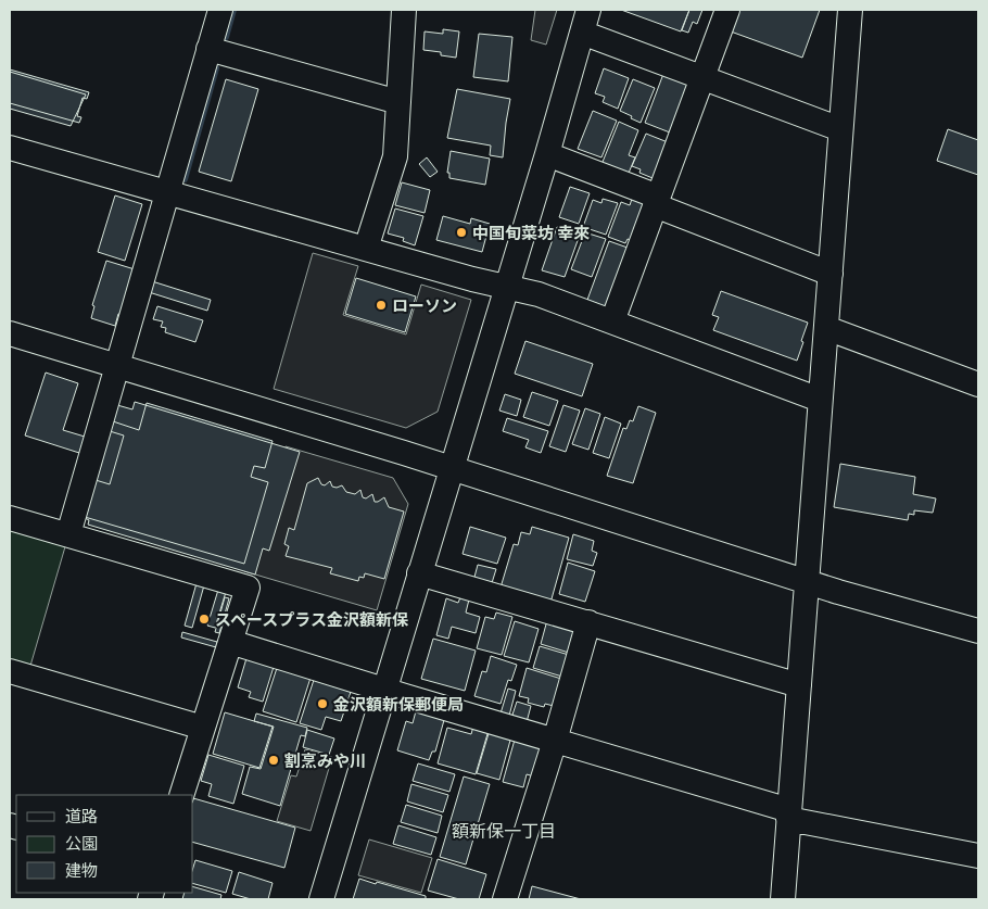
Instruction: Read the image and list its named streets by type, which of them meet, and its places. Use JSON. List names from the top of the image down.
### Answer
{
  "districts": ["額新保一丁目"],
  "places": [
    "中国旬菜坊 幸來",
    "ローソン",
    "スペースプラス金沢額新保",
    "金沢額新保郵便局",
    "割烹みや川"
  ],
  "legend": ["道路", "公園", "建物"]
}
